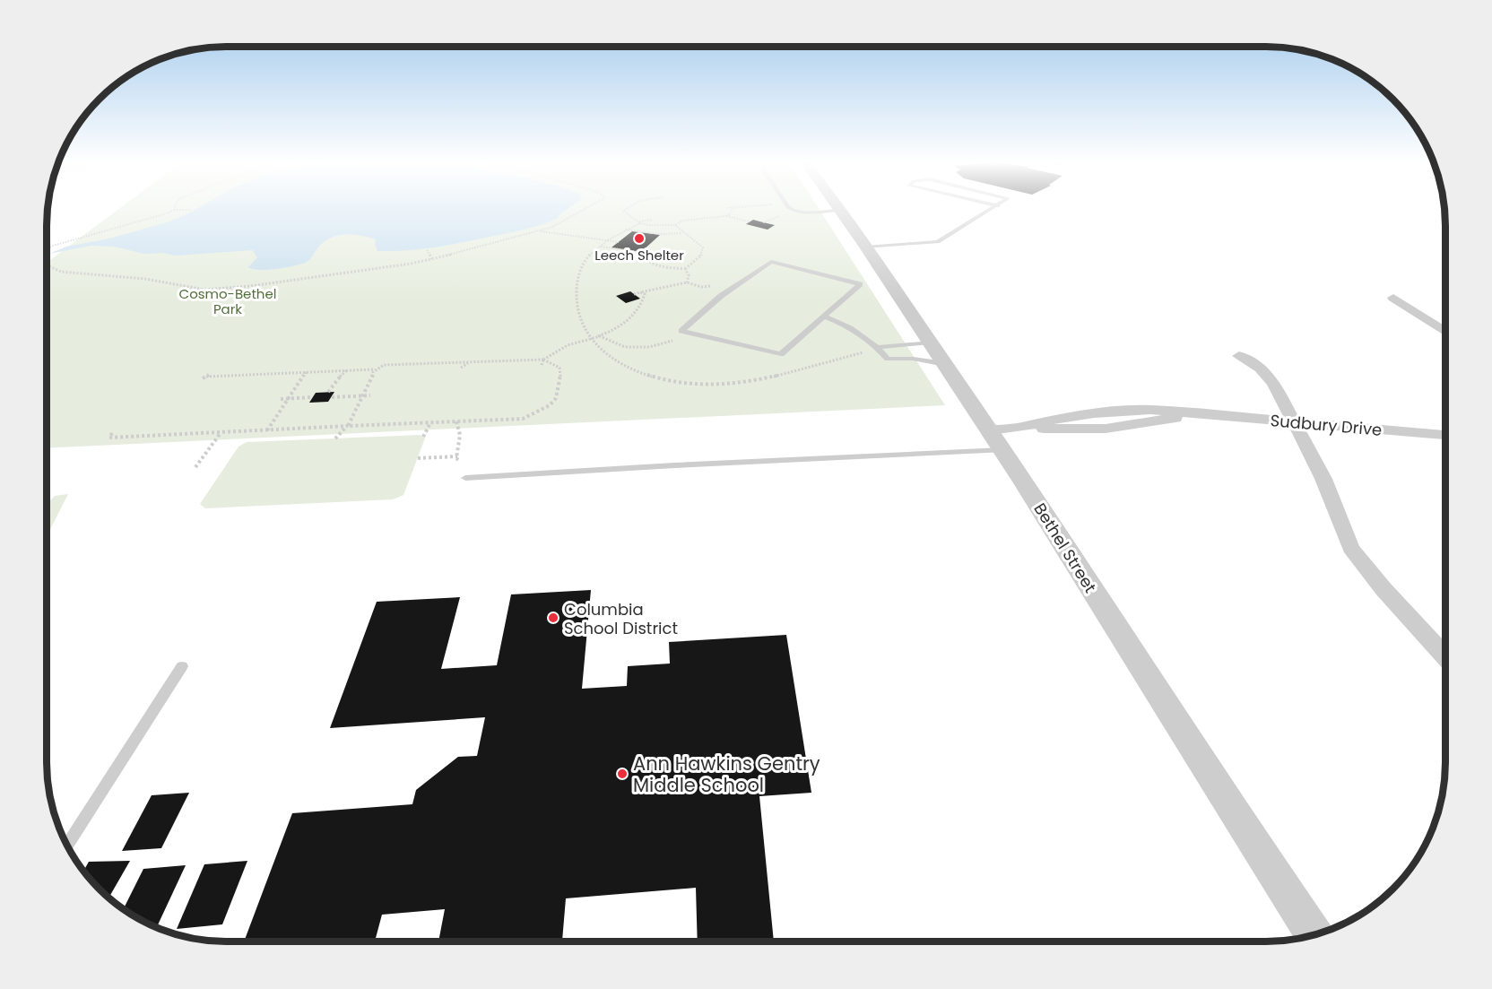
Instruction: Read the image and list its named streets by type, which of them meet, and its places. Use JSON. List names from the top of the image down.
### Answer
{
  "streets": {
    "street": ["Sudbury Drive", "Bethel Street"]
  },
  "crossings": [
    ["Sudbury Drive", "Bethel Street"]
  ],
  "parks": ["Cosmo-Bethel Park"],
  "places": ["Leech Shelter", "Columbia School District", "Ann Hawkins Gentry Middle School"]
}
